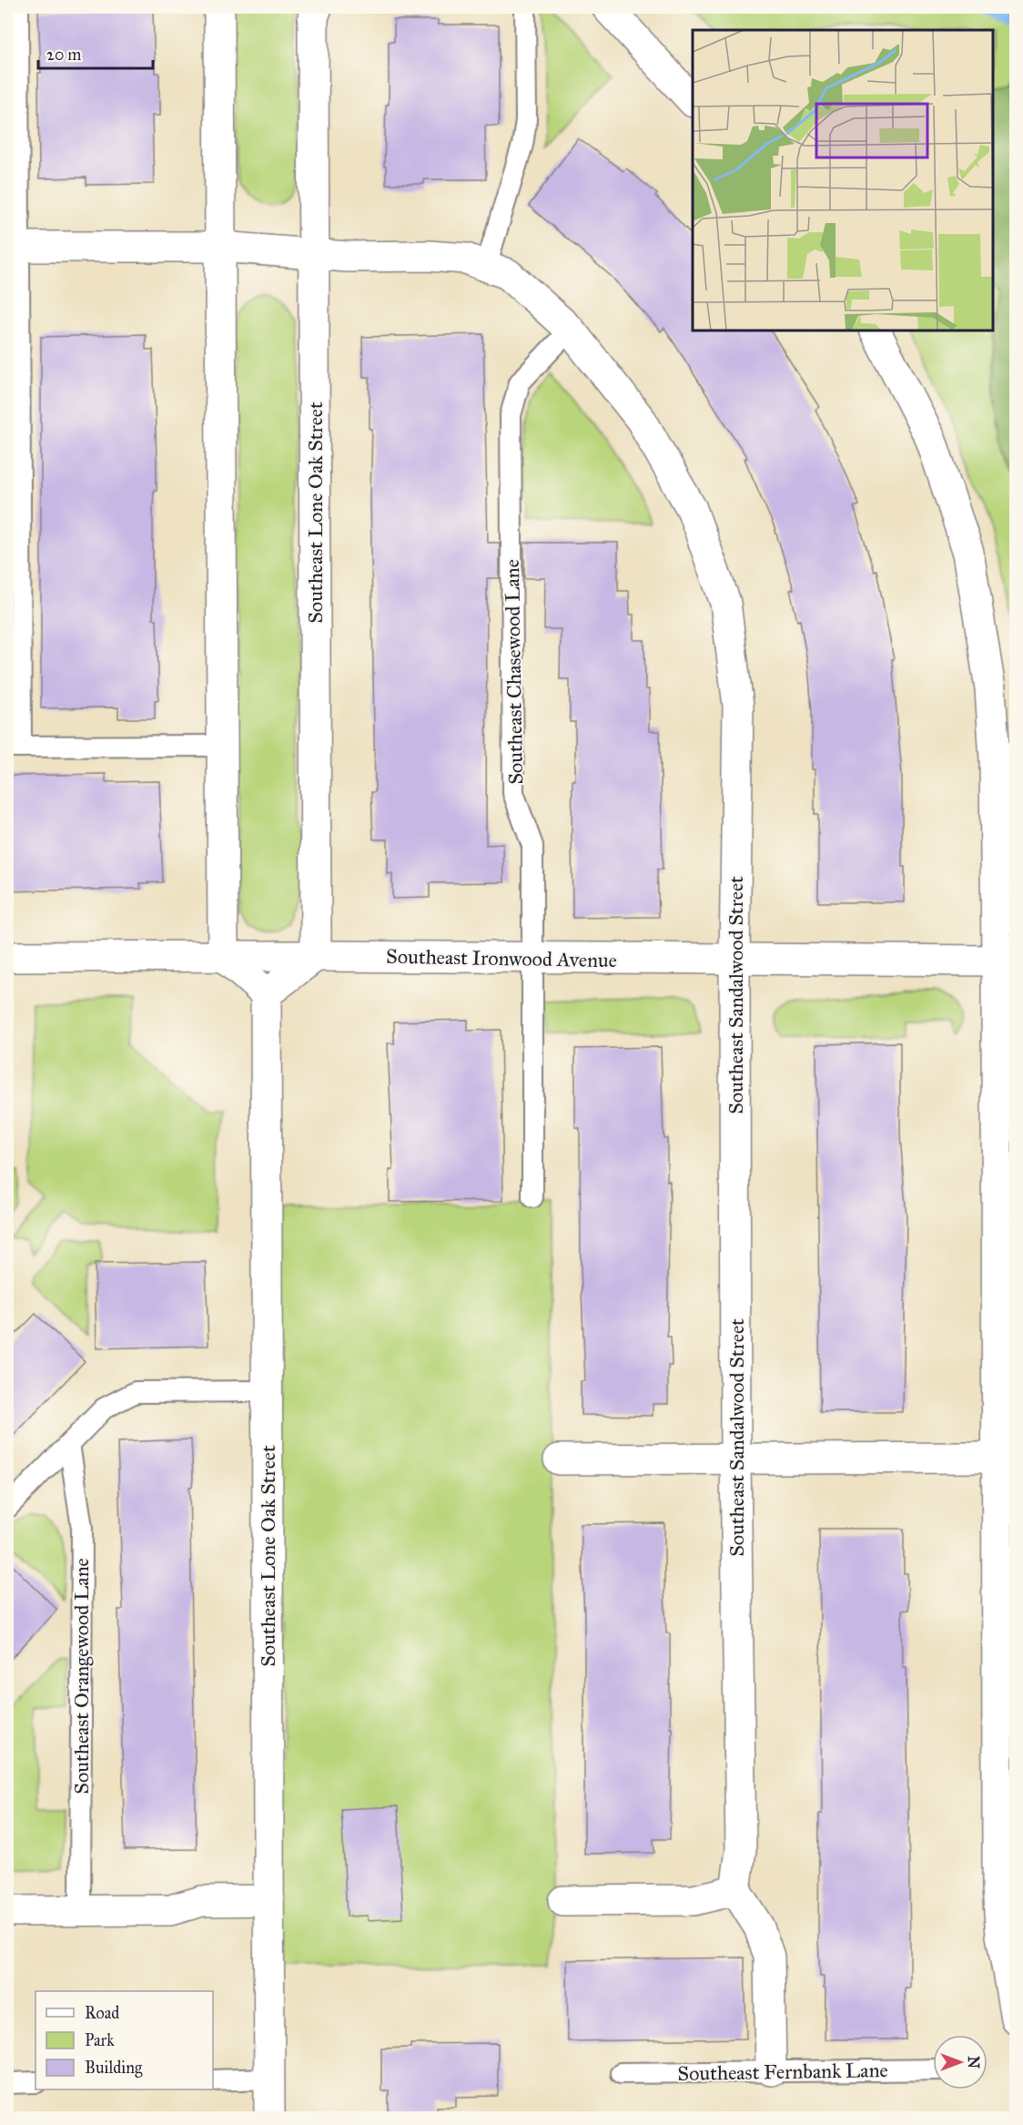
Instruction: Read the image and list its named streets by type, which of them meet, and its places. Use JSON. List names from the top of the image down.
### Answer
{
  "streets": {
    "street": ["Southeast Lone Oak Street", "Southeast Ironwood Avenue", "Southeast Sandalwood Street"],
    "lane": ["Southeast Chasewood Lane", "Southeast Orangewood Lane", "Southeast Fernbank Lane"]
  },
  "crossings": [
    ["Southeast Lone Oak Street", "Southeast Ironwood Avenue"],
    ["Southeast Lone Oak Street", "Southeast Sandalwood Street"],
    ["Southeast Chasewood Lane", "Southeast Ironwood Avenue"],
    ["Southeast Chasewood Lane", "Southeast Sandalwood Street"],
    ["Southeast Ironwood Avenue", "Southeast Sandalwood Street"]
  ],
  "legend": ["Road", "Park", "Building"],
  "scale_bar": "20 m",
  "north": "right"
}
